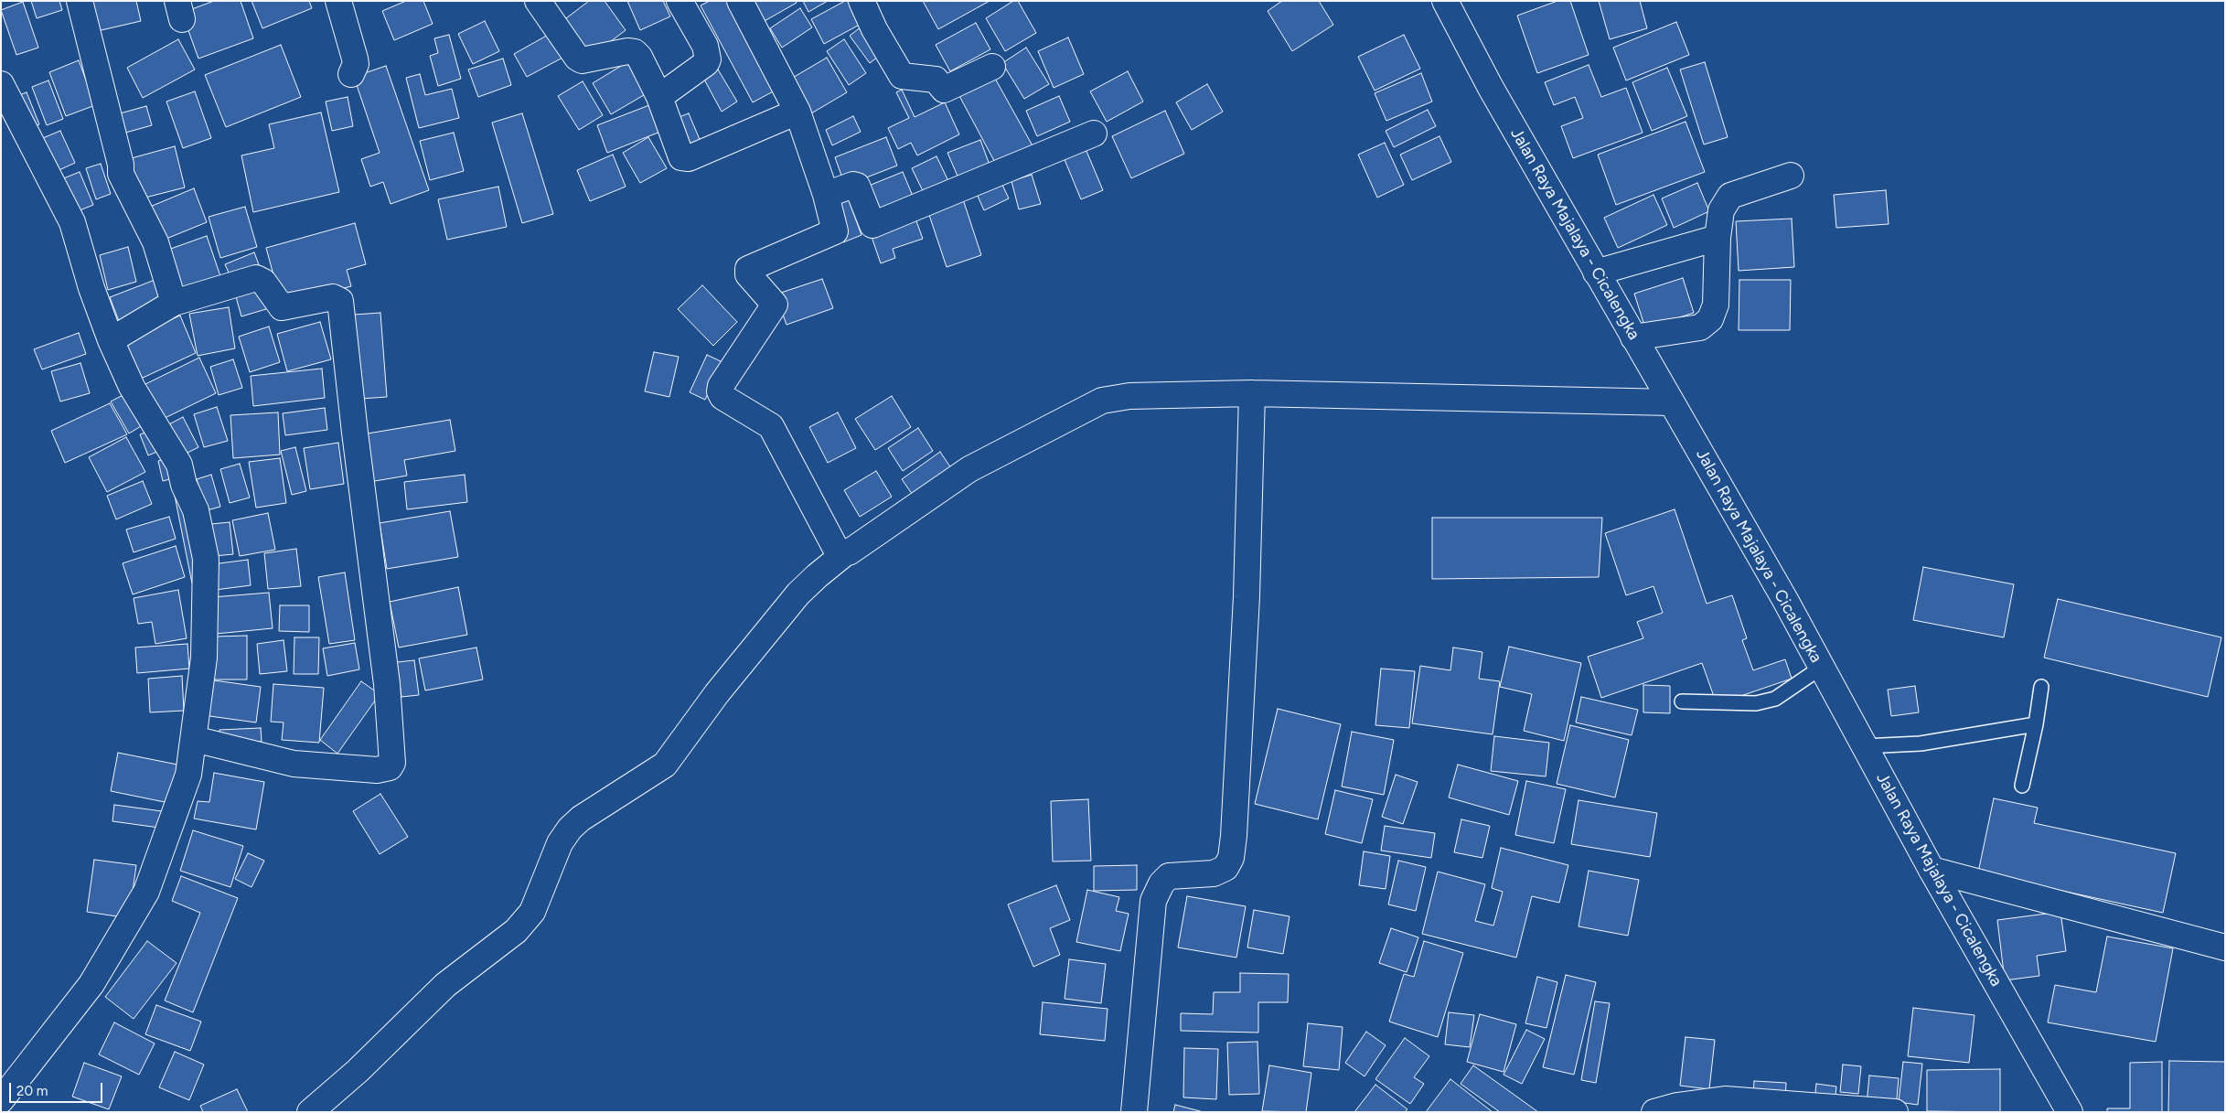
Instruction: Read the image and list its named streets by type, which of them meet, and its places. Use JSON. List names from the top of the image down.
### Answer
{
  "streets": {
    "street": ["Jalan Raya Majalaya - Cicalengka"]
  },
  "scale_bar": "20 m"
}
